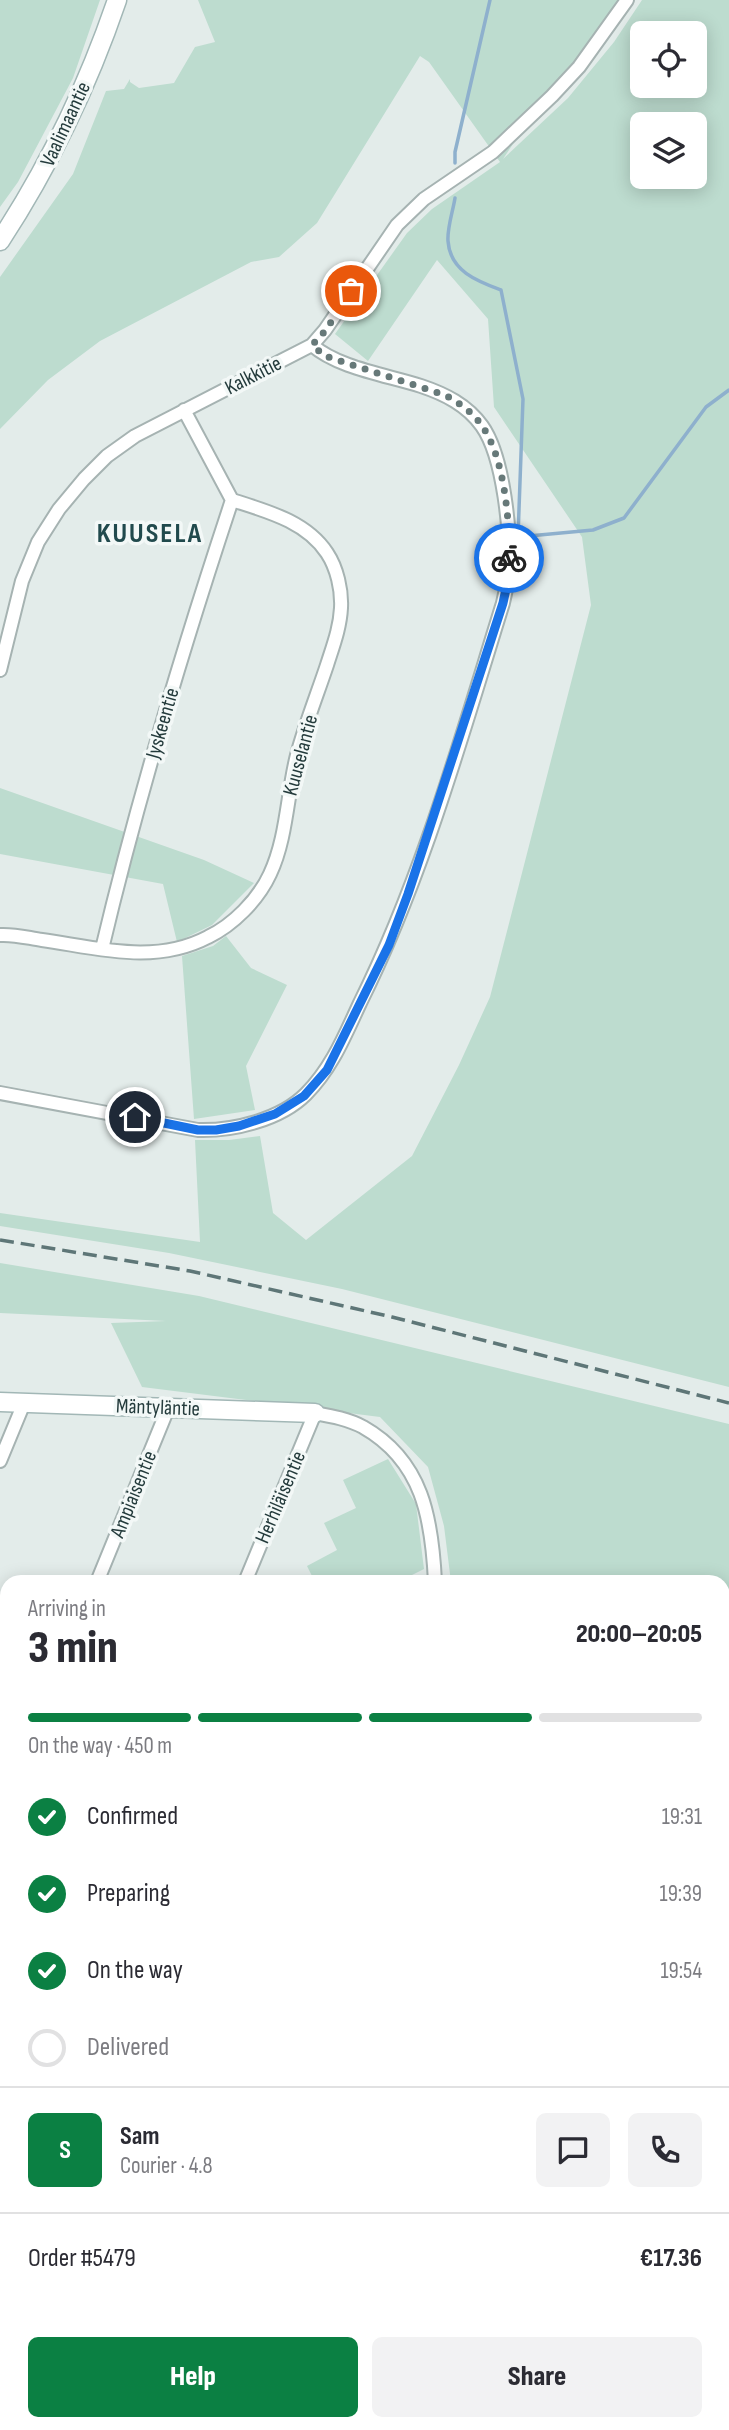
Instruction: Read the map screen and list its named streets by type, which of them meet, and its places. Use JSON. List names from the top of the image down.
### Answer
{
  "streets": {
    "street": [
      "Vaalimaantie",
      "Kalkkitie",
      "Jyskeentie",
      "Kuuselantie",
      "Mäntyläntie",
      "Ampiaisentie",
      "Herhiläisentie"
    ]
  },
  "crossings": [
    ["Jyskeentie", "Kuuselantie"],
    ["Mäntyläntie", "Ampiaisentie"],
    ["Mäntyläntie", "Herhiläisentie"]
  ],
  "districts": ["KUUSELA"],
  "page": {
    "heading": ["3 min", "Arriving in", "20:00–20:05"],
    "panel": [
      "Sam",
      "Courier · 4.8",
      "Order #5479",
      "€17.36"
    ],
    "bar": "On the way · 450 m",
    "list": [
      ["Confirmed", "19:31"],
      ["Preparing", "19:39"],
      ["On the way", "19:54"],
      "Delivered"
    ],
    "round": "S",
    "buttons": ["Help", "Share"]
  }
}
